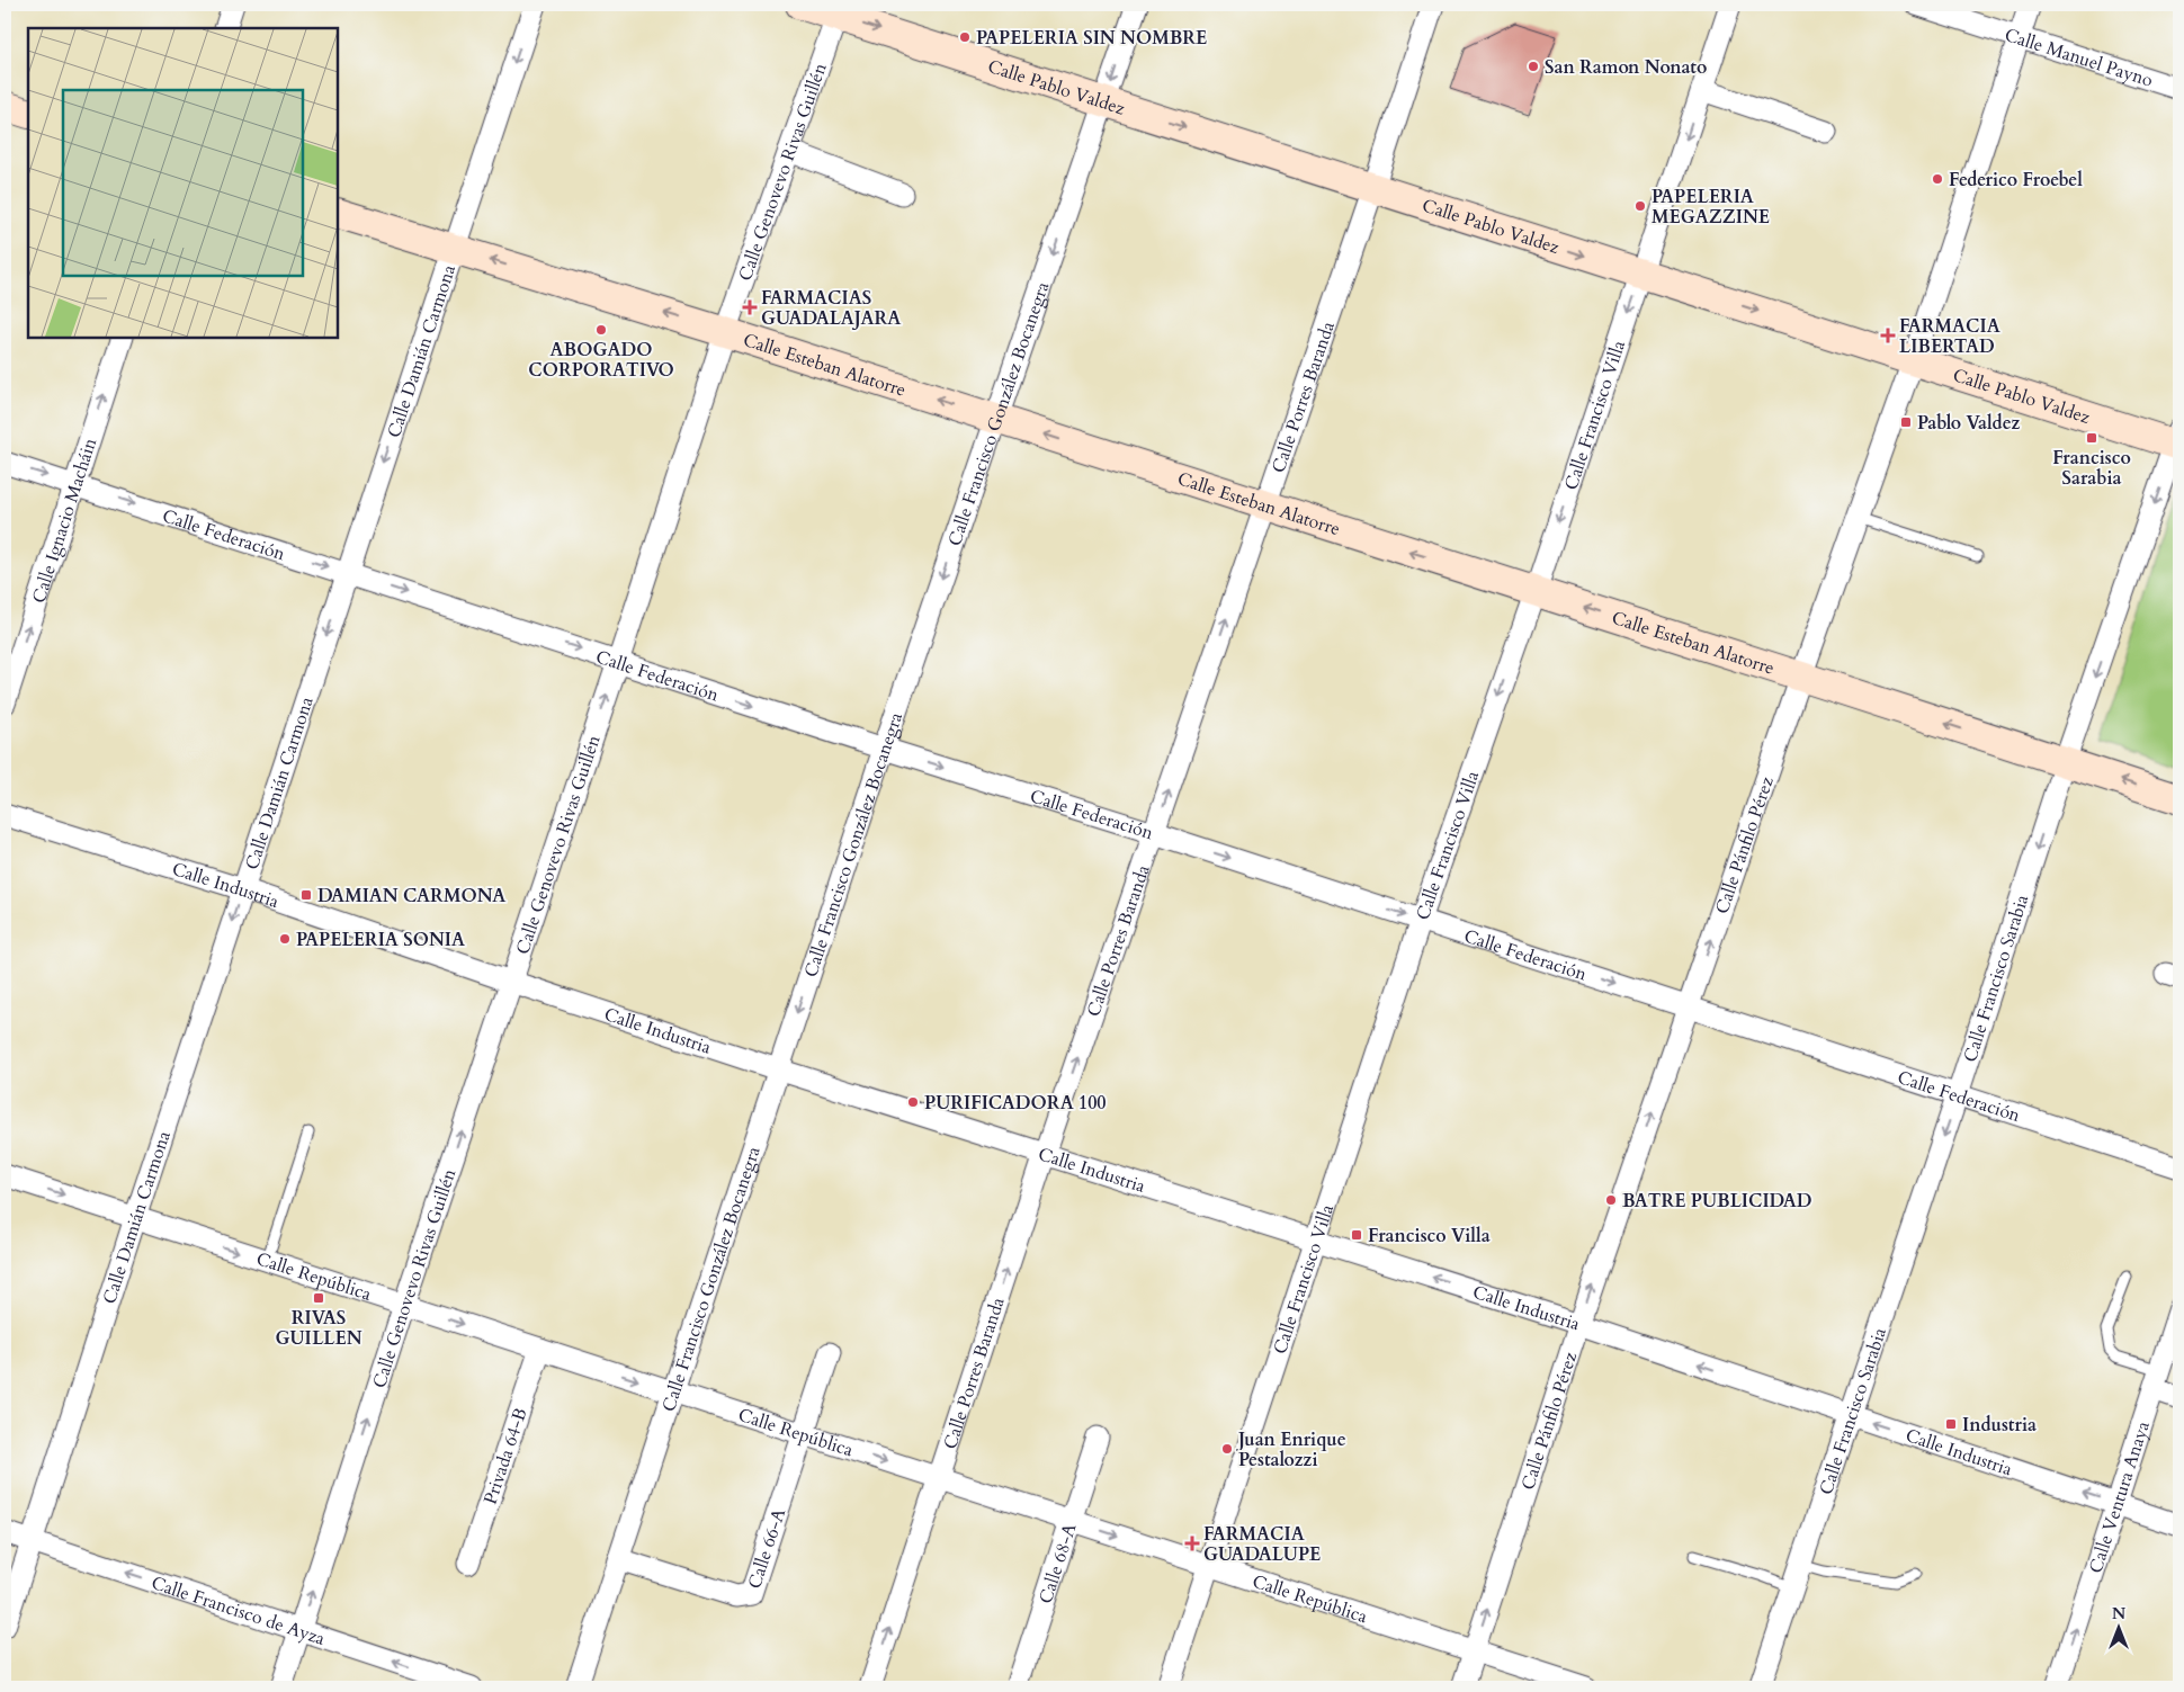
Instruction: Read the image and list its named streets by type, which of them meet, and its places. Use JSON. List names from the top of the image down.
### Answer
{
  "streets": {
    "street": [
      "Calle Manuel Payno",
      "Calle Pablo Valdez",
      "Calle Genovevo Rivas Guillén",
      "Calle Damián Carmona",
      "Calle Esteban Alatorre",
      "Calle Porres Baranda",
      "Calle Francisco González Bocanegra",
      "Calle Francisco Villa",
      "Calle Ignacio Macháin",
      "Calle Federación",
      "Calle Pánfilo Pérez",
      "Calle Industria",
      "Calle Francisco Sarabia",
      "Calle República",
      "Privada 64-B",
      "Calle Ventura Anaya",
      "Calle 66-A",
      "Calle 68-A",
      "Calle Francisco de Ayza"
    ]
  },
  "crossings": [
    ["Calle Manuel Payno", "Calle Pánfilo Pérez"],
    ["Calle Pablo Valdez", "Calle Genovevo Rivas Guillén"],
    ["Calle Pablo Valdez", "Calle Porres Baranda"],
    ["Calle Pablo Valdez", "Calle Francisco González Bocanegra"],
    ["Calle Pablo Valdez", "Calle Francisco Villa"],
    ["Calle Pablo Valdez", "Calle Pánfilo Pérez"],
    ["Calle Pablo Valdez", "Calle Francisco Sarabia"],
    ["Calle Genovevo Rivas Guillén", "Calle Esteban Alatorre"],
    ["Calle Genovevo Rivas Guillén", "Calle Federación"],
    ["Calle Genovevo Rivas Guillén", "Calle Industria"],
    ["Calle Genovevo Rivas Guillén", "Calle República"],
    ["Calle Genovevo Rivas Guillén", "Calle Francisco de Ayza"],
    ["Calle Damián Carmona", "Calle Esteban Alatorre"],
    ["Calle Damián Carmona", "Calle Federación"],
    ["Calle Damián Carmona", "Calle Industria"],
    ["Calle Damián Carmona", "Calle República"],
    ["Calle Damián Carmona", "Calle Francisco de Ayza"],
    ["Calle Esteban Alatorre", "Calle Porres Baranda"],
    ["Calle Esteban Alatorre", "Calle Francisco González Bocanegra"],
    ["Calle Esteban Alatorre", "Calle Francisco Villa"],
    ["Calle Esteban Alatorre", "Calle Pánfilo Pérez"],
    ["Calle Esteban Alatorre", "Calle Francisco Sarabia"],
    ["Calle Porres Baranda", "Calle Federación"],
    ["Calle Porres Baranda", "Calle Industria"],
    ["Calle Porres Baranda", "Calle República"],
    ["Calle Francisco González Bocanegra", "Calle Federación"],
    ["Calle Francisco González Bocanegra", "Calle Industria"],
    ["Calle Francisco González Bocanegra", "Calle República"],
    ["Calle Francisco González Bocanegra", "Calle 66-A"],
    ["Calle Francisco Villa", "Calle Federación"],
    ["Calle Francisco Villa", "Calle Industria"],
    ["Calle Francisco Villa", "Calle República"],
    ["Calle Ignacio Macháin", "Calle Federación"],
    ["Calle Federación", "Calle Pánfilo Pérez"],
    ["Calle Federación", "Calle Francisco Sarabia"],
    ["Calle Pánfilo Pérez", "Calle Industria"],
    ["Calle Pánfilo Pérez", "Calle República"],
    ["Calle Industria", "Calle Francisco Sarabia"],
    ["Calle Industria", "Calle Ventura Anaya"],
    ["Calle República", "Privada 64-B"],
    ["Calle República", "Calle 66-A"],
    ["Calle República", "Calle 68-A"]
  ],
  "one_way": [
    "Calle Pablo Valdez",
    "Calle Genovevo Rivas Guillén",
    "Calle Damián Carmona",
    "Calle Esteban Alatorre",
    "Calle Porres Baranda",
    "Calle Francisco González Bocanegra",
    "Calle Francisco Villa",
    "Calle Ignacio Macháin",
    "Calle Federación",
    "Calle Pánfilo Pérez",
    "Calle Industria",
    "Calle Francisco Sarabia",
    "Calle República",
    "Calle Ventura Anaya",
    "Calle Francisco de Ayza"
  ],
  "places": {
    "other": [
      "PAPELERIA SIN NOMBRE",
      "San Ramon Nonato",
      "Federico Froebel",
      "PAPELERIA MEGAZZINE",
      "ABOGADO CORPORATIVO",
      "PAPELERIA SONIA",
      "PURIFICADORA 100",
      "BATRE PUBLICIDAD",
      "Juan Enrique Pestalozzi"
    ],
    "health": ["FARMACIAS GUADALAJARA", "FARMACIA LIBERTAD", "FARMACIA GUADALUPE"],
    "transit": [
      "Pablo Valdez",
      "Francisco Sarabia",
      "DAMIAN CARMONA",
      "Francisco Villa",
      "RIVAS GUILLEN",
      "Industria"
    ]
  },
  "north": "top"
}
